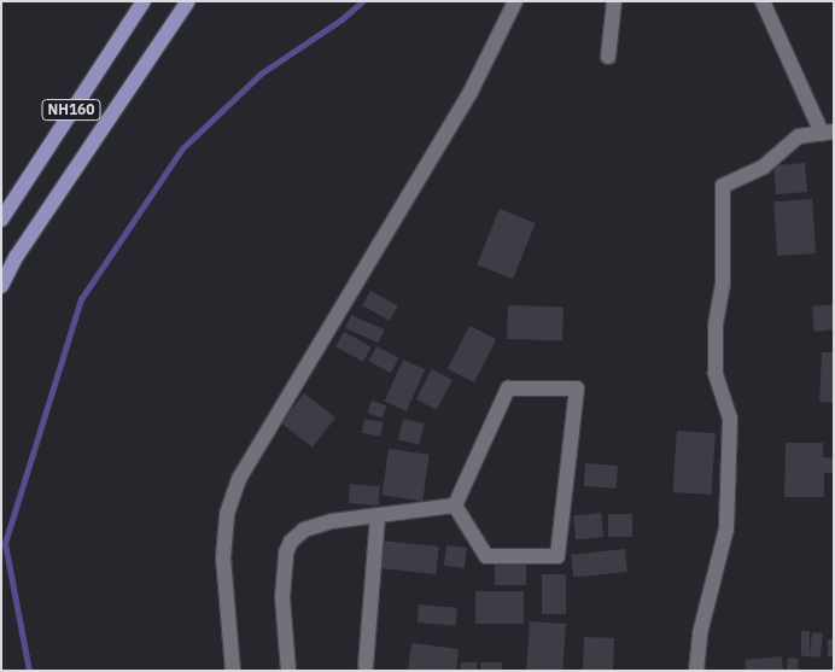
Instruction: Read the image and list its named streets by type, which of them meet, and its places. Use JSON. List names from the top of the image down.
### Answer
{
  "streets": {
    "main road": ["NH160"]
  }
}
